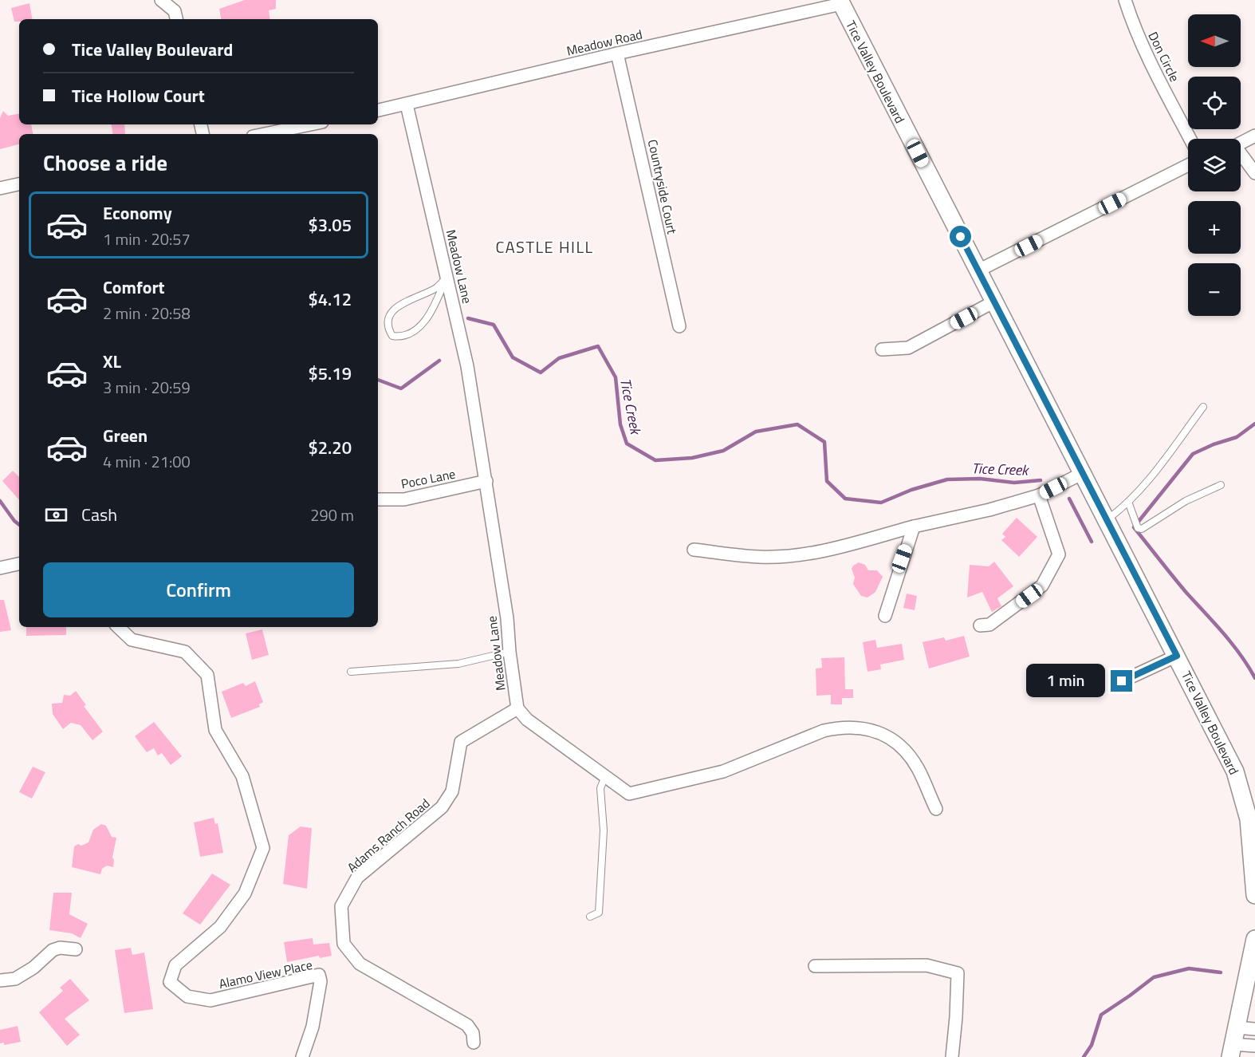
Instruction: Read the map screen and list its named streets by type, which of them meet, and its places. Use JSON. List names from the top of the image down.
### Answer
{
  "streets": {
    "street": [
      "Meadow Road",
      "Don Circle",
      "Tice Valley Boulevard",
      "Countryside Court",
      "Meadow Lane",
      "Poco Lane",
      "Adams Ranch Road",
      "Alamo View Place"
    ]
  },
  "crossings": [
    ["Meadow Road", "Tice Valley Boulevard"],
    ["Meadow Road", "Countryside Court"],
    ["Meadow Road", "Meadow Lane"],
    ["Meadow Lane", "Poco Lane"],
    ["Meadow Lane", "Adams Ranch Road"]
  ],
  "districts": ["CASTLE HILL"],
  "water": ["Tice Creek"],
  "north": "left",
  "page": {
    "map_buttons": ["+", "−"],
    "banner": ["Tice Valley Boulevard", "Tice Hollow Court"],
    "heading": "Choose a ride",
    "list": [
      {
        "name": "Economy",
        "note": "1 min · 20:57",
        "value": "$3.05"
      },
      {
        "name": "Comfort",
        "note": "2 min · 20:58",
        "value": "$4.12"
      },
      {
        "name": "XL",
        "note": "3 min · 20:59",
        "value": "$5.19"
      },
      {
        "name": "Green",
        "note": "4 min · 21:00",
        "value": "$2.20"
      }
    ],
    "pay": ["Cash", "290 m"],
    "buttons": "Confirm",
    "bubble": "1 min"
  }
}
